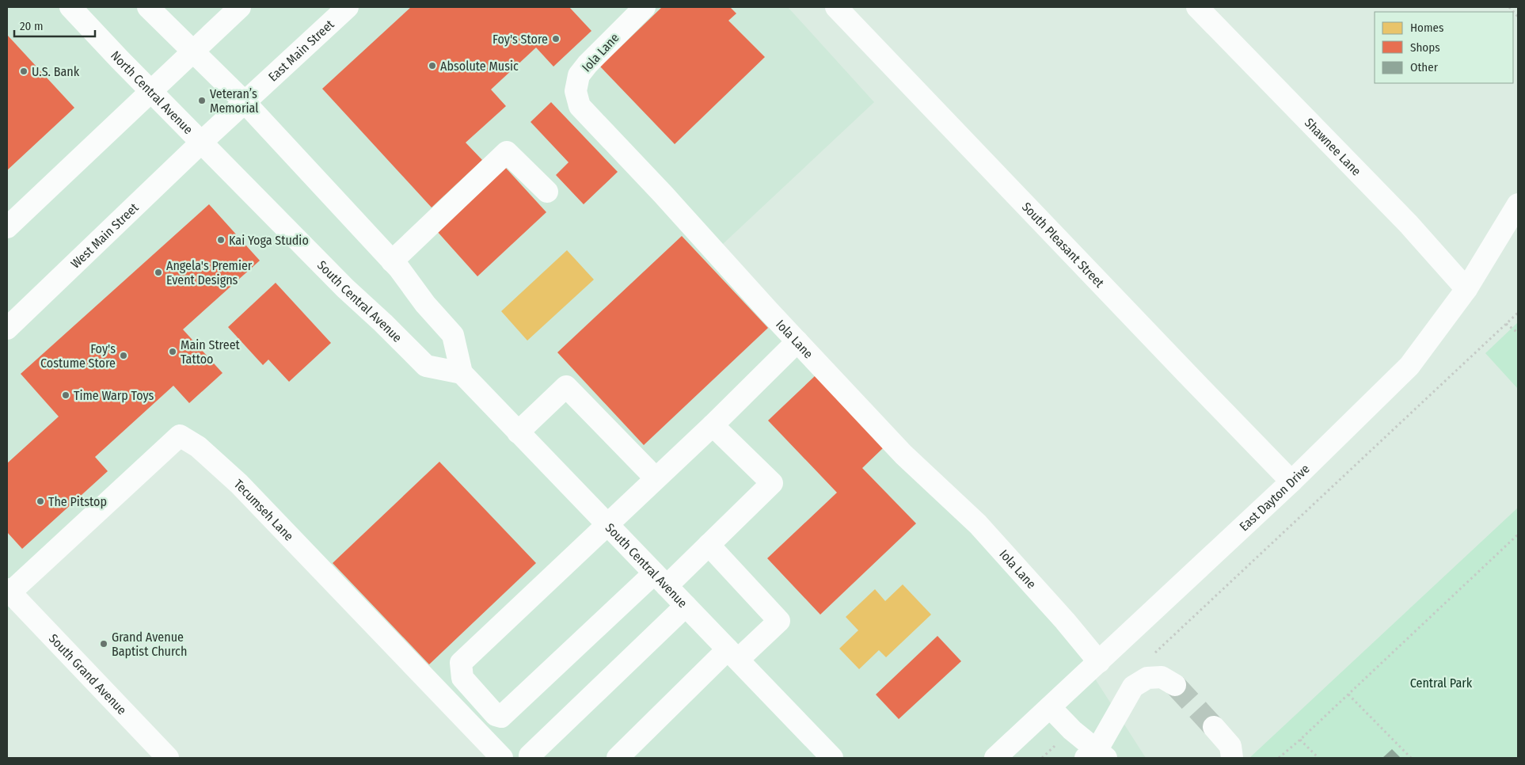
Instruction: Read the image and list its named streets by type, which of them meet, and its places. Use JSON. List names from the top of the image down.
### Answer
{
  "streets": {
    "street": [
      "East Main Street",
      "Iola Lane",
      "North Central Avenue",
      "Shawnee Lane",
      "West Main Street",
      "South Pleasant Street",
      "South Central Avenue",
      "East Dayton Drive",
      "Tecumseh Lane",
      "South Grand Avenue"
    ]
  },
  "crossings": [
    ["East Main Street", "North Central Avenue"],
    ["East Main Street", "West Main Street"],
    ["East Main Street", "South Central Avenue"],
    ["Iola Lane", "East Dayton Drive"],
    ["North Central Avenue", "West Main Street"],
    ["North Central Avenue", "South Central Avenue"],
    ["Shawnee Lane", "East Dayton Drive"],
    ["West Main Street", "South Central Avenue"],
    ["South Pleasant Street", "East Dayton Drive"],
    ["Tecumseh Lane", "South Grand Avenue"]
  ],
  "parks": ["Central Park"],
  "places": [
    "Foy's Store",
    "Absolute Music",
    "U.S. Bank",
    "Veteran’s Memorial",
    "Kai Yoga Studio",
    "Angela's Premier Event Designs",
    "Main Street Tattoo",
    "Foy's Costume Store",
    "Time Warp Toys",
    "The Pitstop",
    "Grand Avenue Baptist Church"
  ],
  "legend": ["Homes", "Shops", "Other"],
  "scale_bar": "20 m"
}
